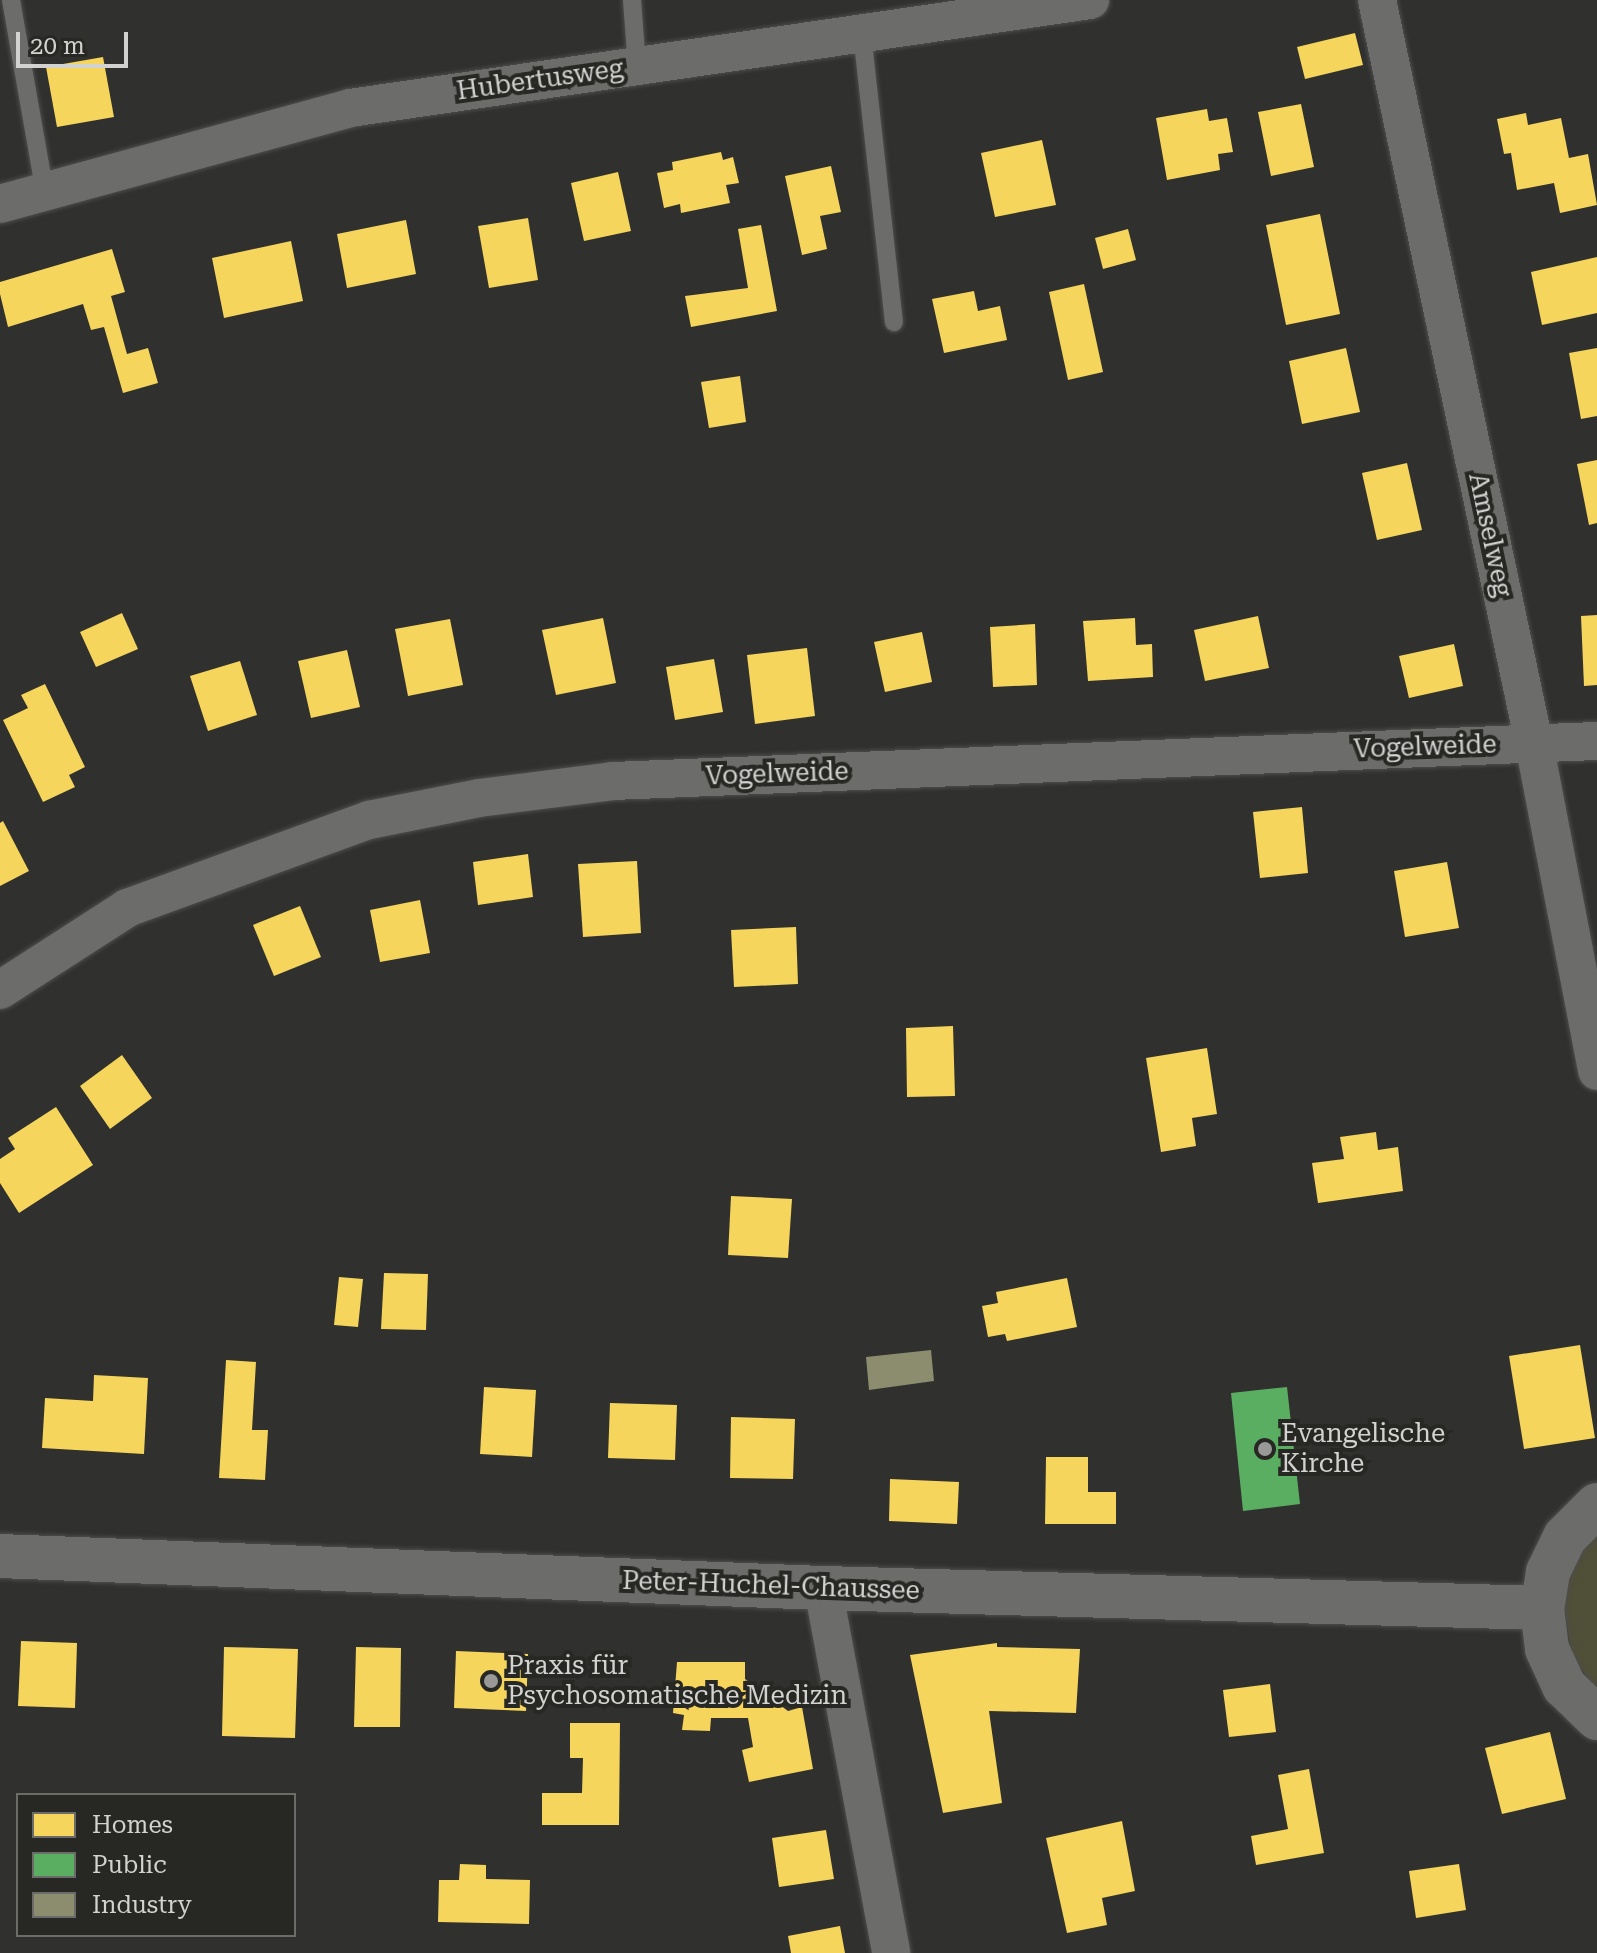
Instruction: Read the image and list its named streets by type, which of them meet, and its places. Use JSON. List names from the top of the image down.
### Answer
{
  "streets": {
    "street": [
      "Hubertusweg",
      "Amselweg",
      "Vogelweide",
      "Peter-Huchel-Chaussee"
    ]
  },
  "crossings": [
    ["Amselweg", "Vogelweide"]
  ],
  "places": ["Evangelische Kirche", "Praxis für Psychosomatische Medizin"],
  "legend": ["Homes", "Public", "Industry"],
  "scale_bar": "20 m"
}
